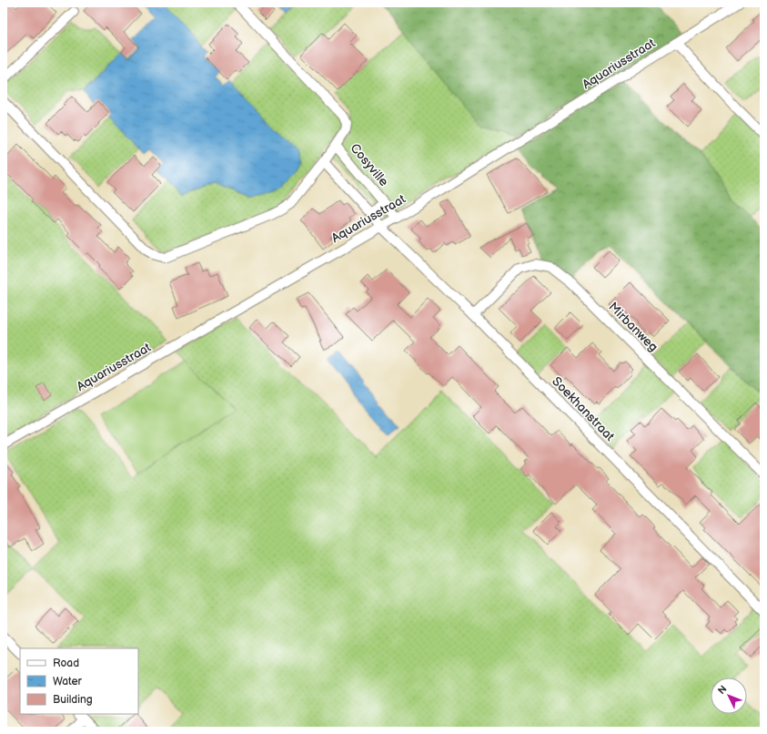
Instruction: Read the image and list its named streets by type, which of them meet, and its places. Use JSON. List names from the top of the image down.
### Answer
{
  "streets": {
    "street": [
      "Aquariusstraat",
      "Cosyville",
      "Mirbanweg",
      "Soekhanstraat"
    ]
  },
  "crossings": [
    ["Aquariusstraat", "Cosyville"],
    ["Aquariusstraat", "Soekhanstraat"],
    ["Mirbanweg", "Soekhanstraat"]
  ],
  "legend": ["Road", "Water", "Building"],
  "north": "top left"
}
